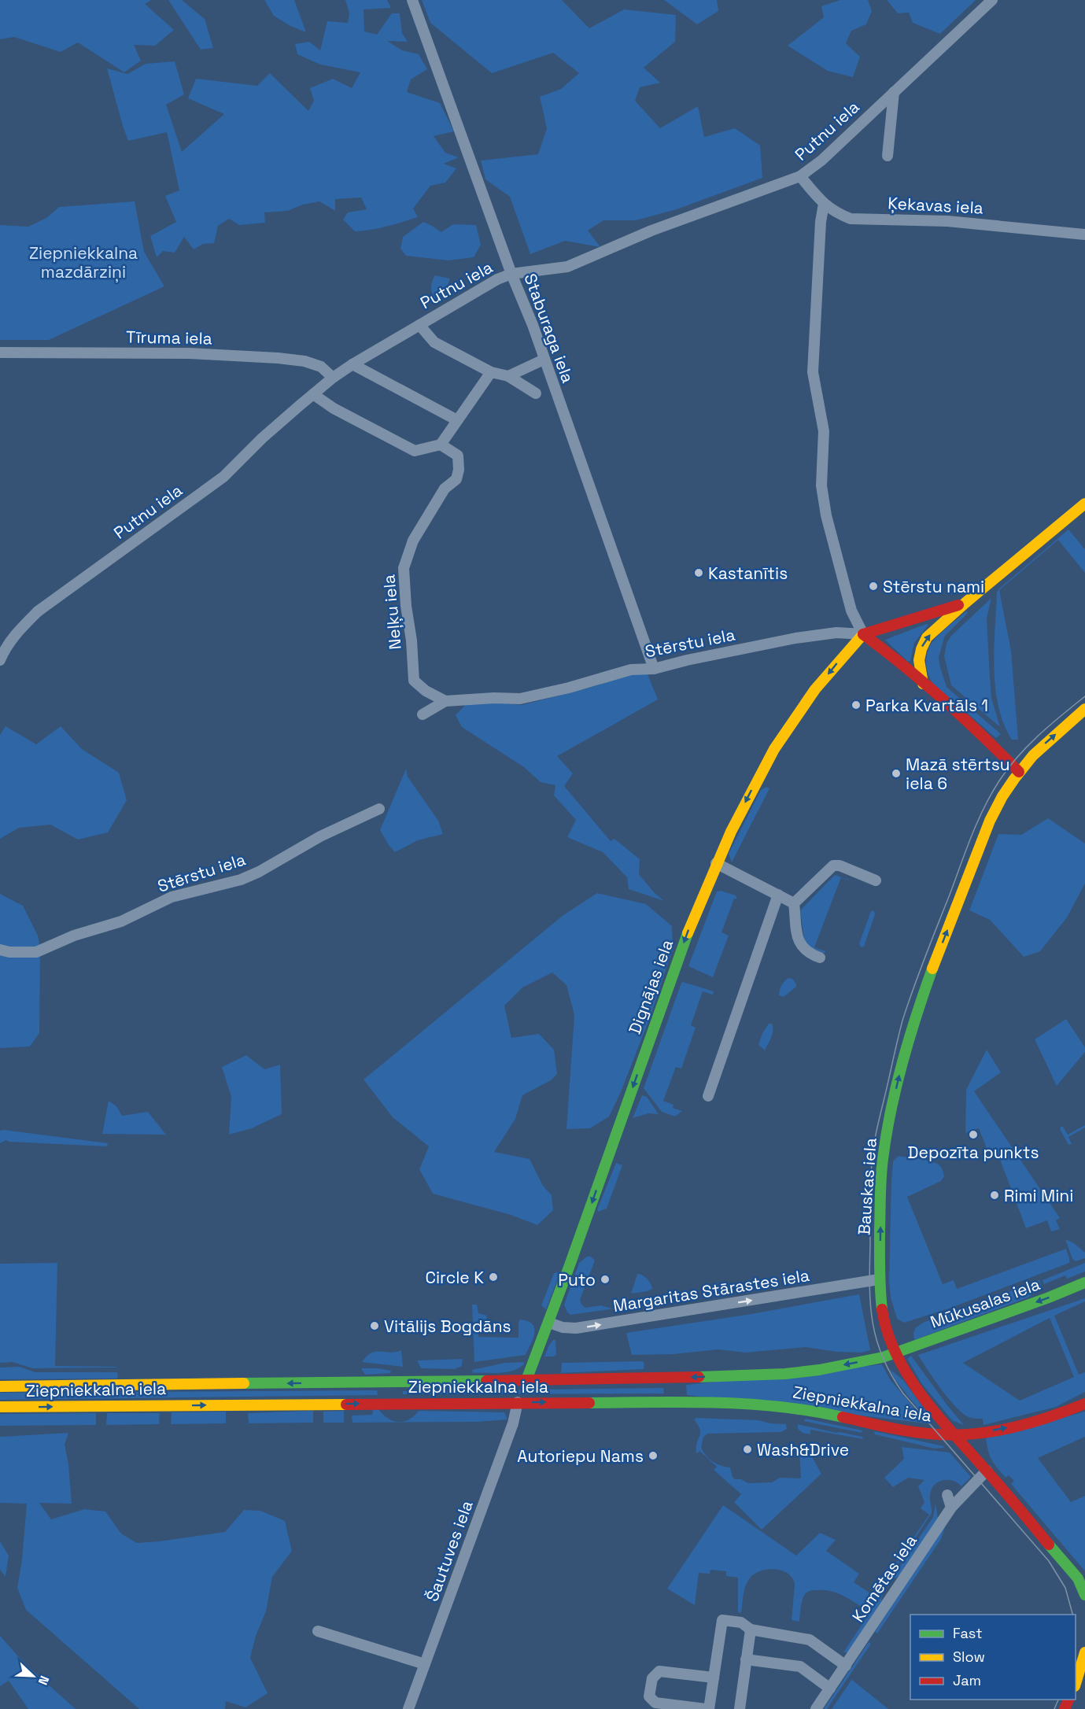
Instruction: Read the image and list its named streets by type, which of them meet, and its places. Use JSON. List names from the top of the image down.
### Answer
{
  "streets": {
    "main road": [
      "Stērstu iela",
      "Dignājas iela",
      "Bauskas iela",
      "Mūkusalas iela",
      "Ziepniekkalna iela"
    ],
    "street": [
      "Putnu iela",
      "Ķekavas iela",
      "Staburaga iela",
      "Tīruma iela",
      "Neļķu iela",
      "Margaritas Stārastes iela",
      "Šautuves iela",
      "Komētas iela"
    ]
  },
  "crossings": [
    ["Putnu iela", "Ķekavas iela"],
    ["Putnu iela", "Staburaga iela"],
    ["Putnu iela", "Tīruma iela"],
    ["Staburaga iela", "Stērstu iela"],
    ["Neļķu iela", "Stērstu iela"],
    ["Stērstu iela", "Dignājas iela"],
    ["Dignājas iela", "Margaritas Stārastes iela"],
    ["Dignājas iela", "Ziepniekkalna iela"],
    ["Bauskas iela", "Margaritas Stārastes iela"],
    ["Bauskas iela", "Mūkusalas iela"],
    ["Bauskas iela", "Ziepniekkalna iela"],
    ["Bauskas iela", "Komētas iela"],
    ["Mūkusalas iela", "Ziepniekkalna iela"],
    ["Ziepniekkalna iela", "Šautuves iela"]
  ],
  "one_way": [
    "Dignājas iela",
    "Bauskas iela",
    "Margaritas Stārastes iela",
    "Mūkusalas iela"
  ],
  "parks": ["Ziepniekkalna mazdārziņi"],
  "places": [
    "Kastanītis",
    "Stērstu nami",
    "Parka Kvartāls 1",
    "Mazā stērtsu iela 6",
    "Depozīta punkts",
    "Rimi Mini",
    "Circle K",
    "Puto",
    "Vitālijs Bogdāns",
    "Wash&Drive",
    "Autoriepu Nams"
  ],
  "legend": ["Fast", "Slow", "Jam"],
  "north": "bottom right"
}
